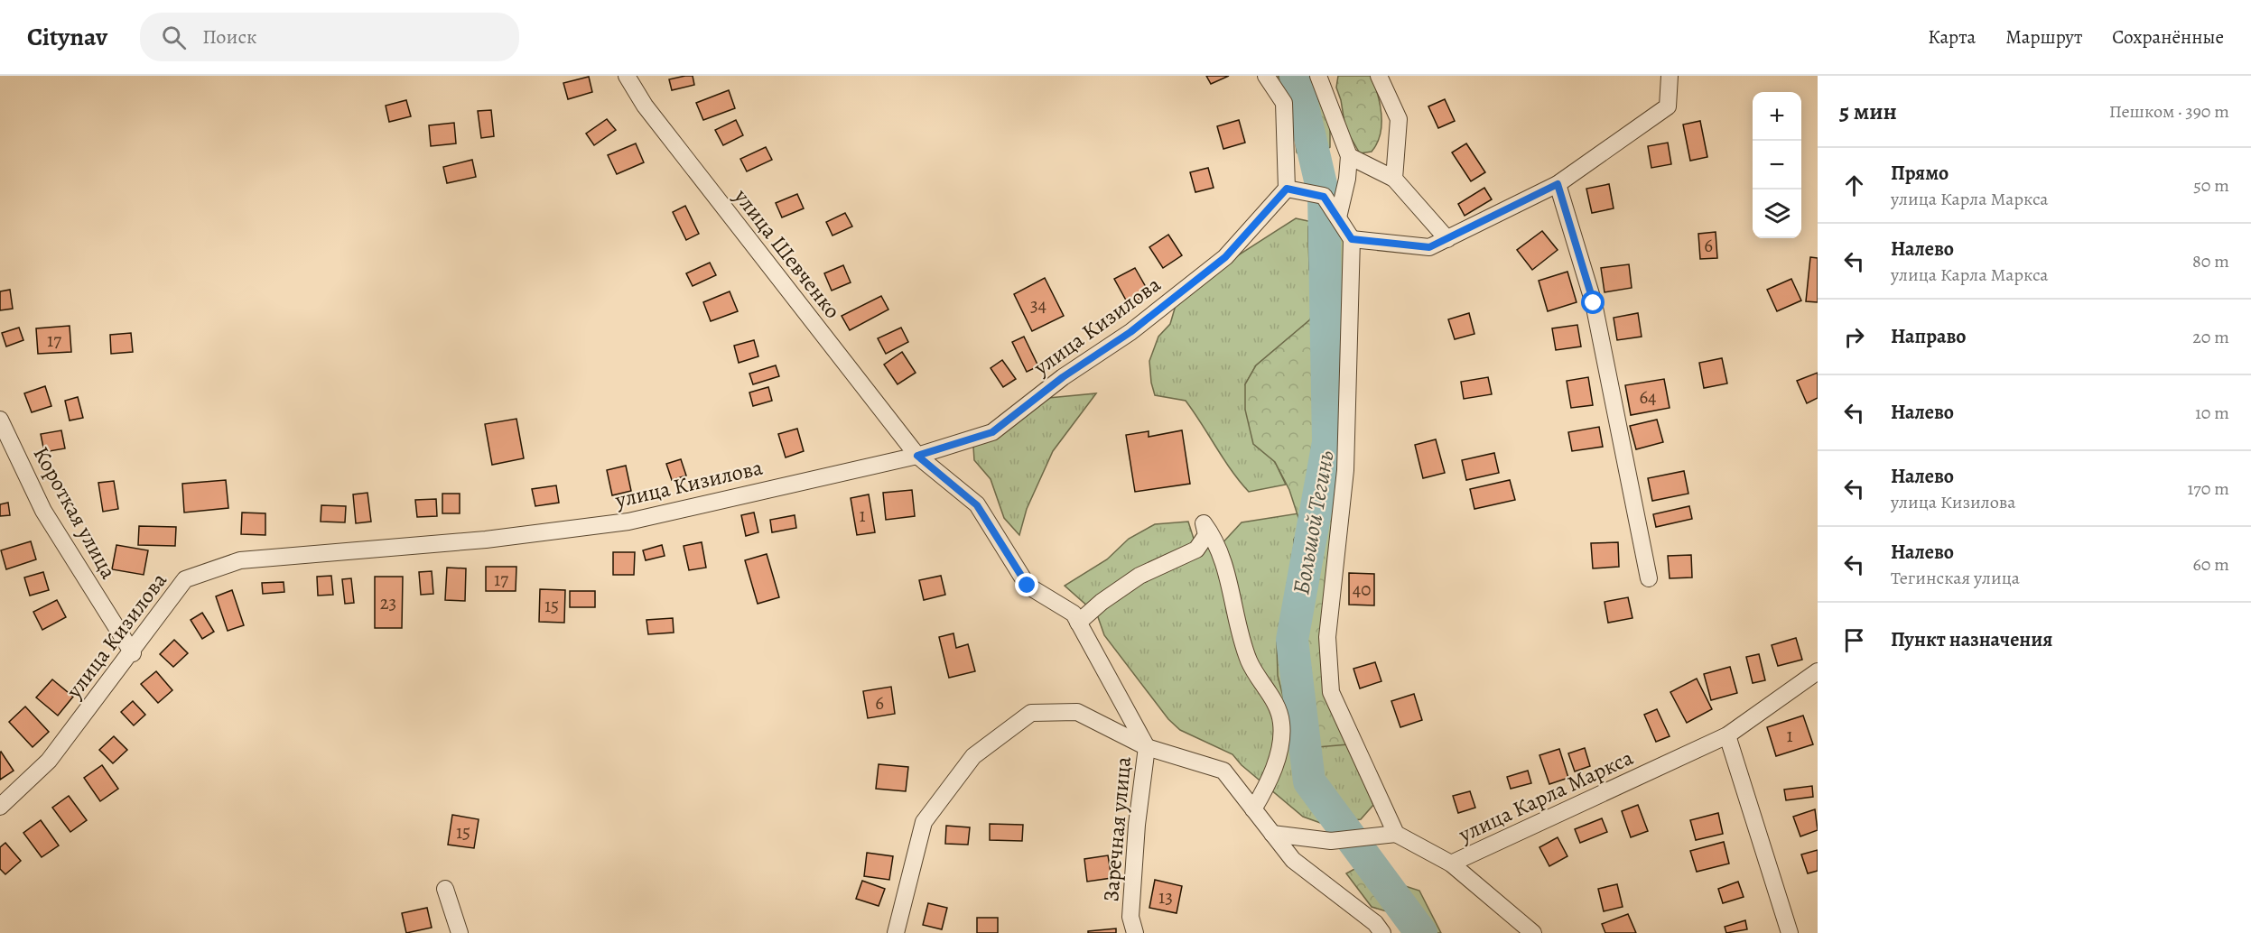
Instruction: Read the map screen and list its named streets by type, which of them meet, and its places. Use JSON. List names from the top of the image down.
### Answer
{
  "streets": {
    "street": [
      "улица Шевченко",
      "улица Кизилова",
      "Короткая улица",
      "улица Карла Маркса",
      "Заречная улица"
    ]
  },
  "crossings": [
    ["улица Шевченко", "улица Кизилова"],
    ["улица Шевченко", "Заречная улица"],
    ["улица Кизилова", "Короткая улица"]
  ],
  "water": ["Большой Тегинь"],
  "house_numbers": [
    "6",
    "34",
    "17",
    "64",
    "1",
    "17",
    "40",
    "23",
    "15",
    "6",
    "1",
    "15",
    "13"
  ],
  "page": {
    "header": "Citynav",
    "search": "Поиск",
    "nav": ["Карта", "Маршрут", "Сохранённые"],
    "heading": ["5 мин", "Пешком · 390 m"],
    "map_buttons": ["+", "−"],
    "list": [
      ["Прямо", "улица Карла Маркса", "50 m"],
      ["Налево", "улица Карла Маркса", "80 m"],
      ["Направо", "20 m"],
      ["Налево", "10 m"],
      ["Налево", "улица Кизилова", "170 m"],
      ["Налево", "Тегинская улица", "60 m"],
      "Пункт назначения"
    ]
  }
}
